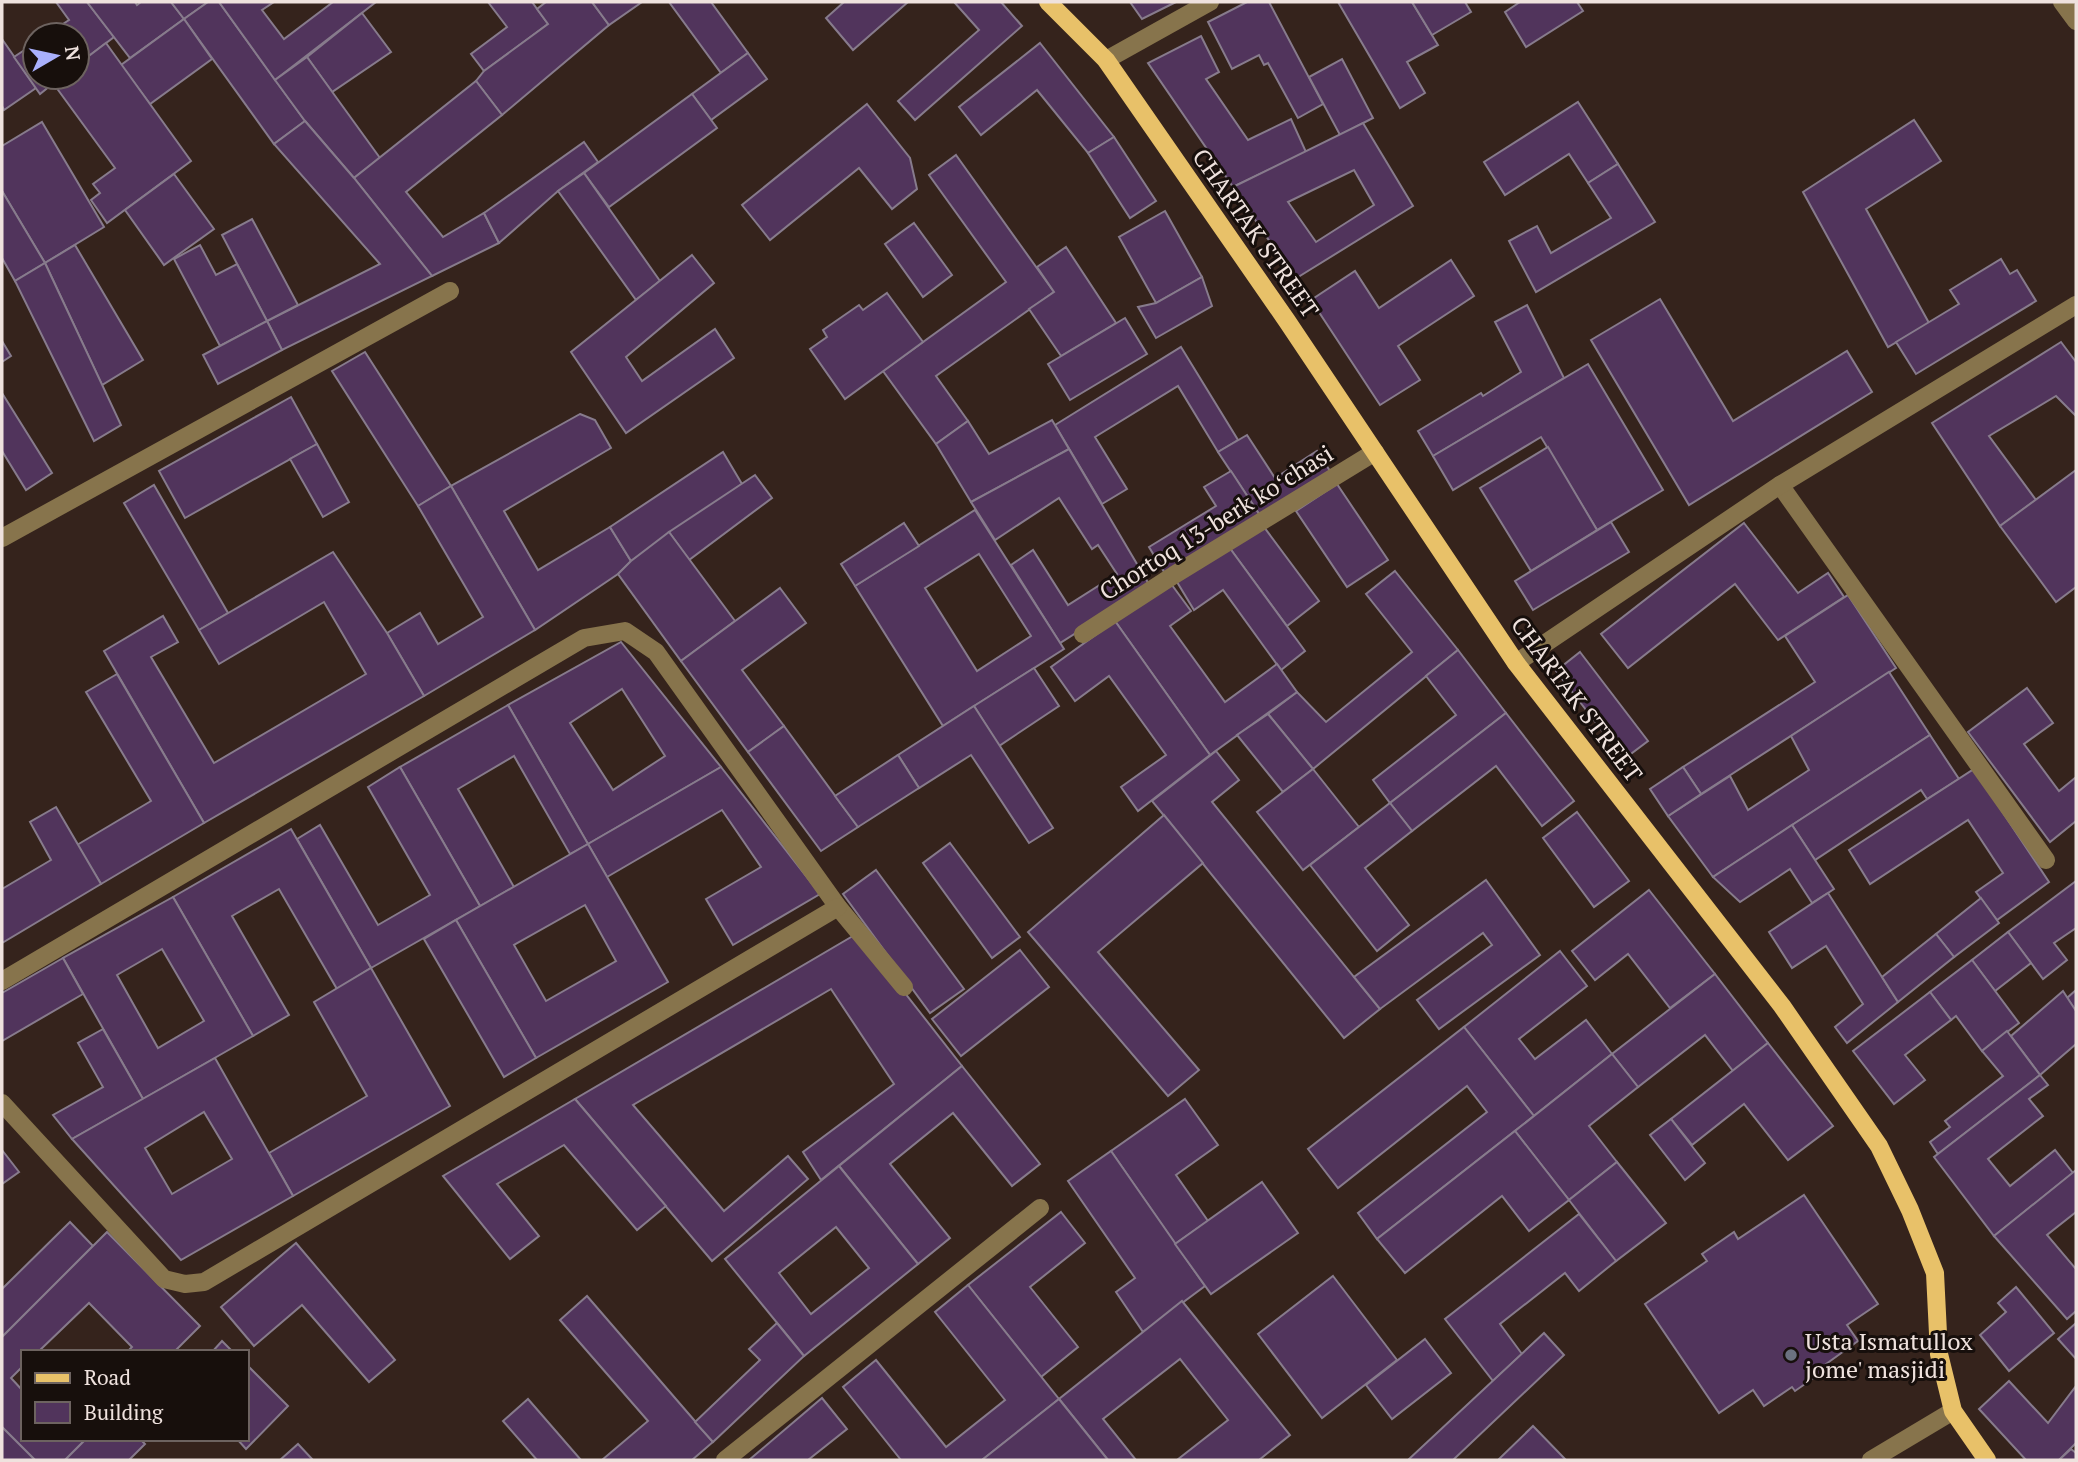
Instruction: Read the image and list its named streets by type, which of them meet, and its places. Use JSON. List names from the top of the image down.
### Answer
{
  "streets": {
    "main road": ["CHARTAK STREET"],
    "street": ["Chortoq 13-berk koʻchasi"]
  },
  "crossings": [
    ["CHARTAK STREET", "Chortoq 13-berk koʻchasi"]
  ],
  "places": ["Usta Ismatullox jome' masjidi"],
  "legend": ["Road", "Building"],
  "north": "right"
}
